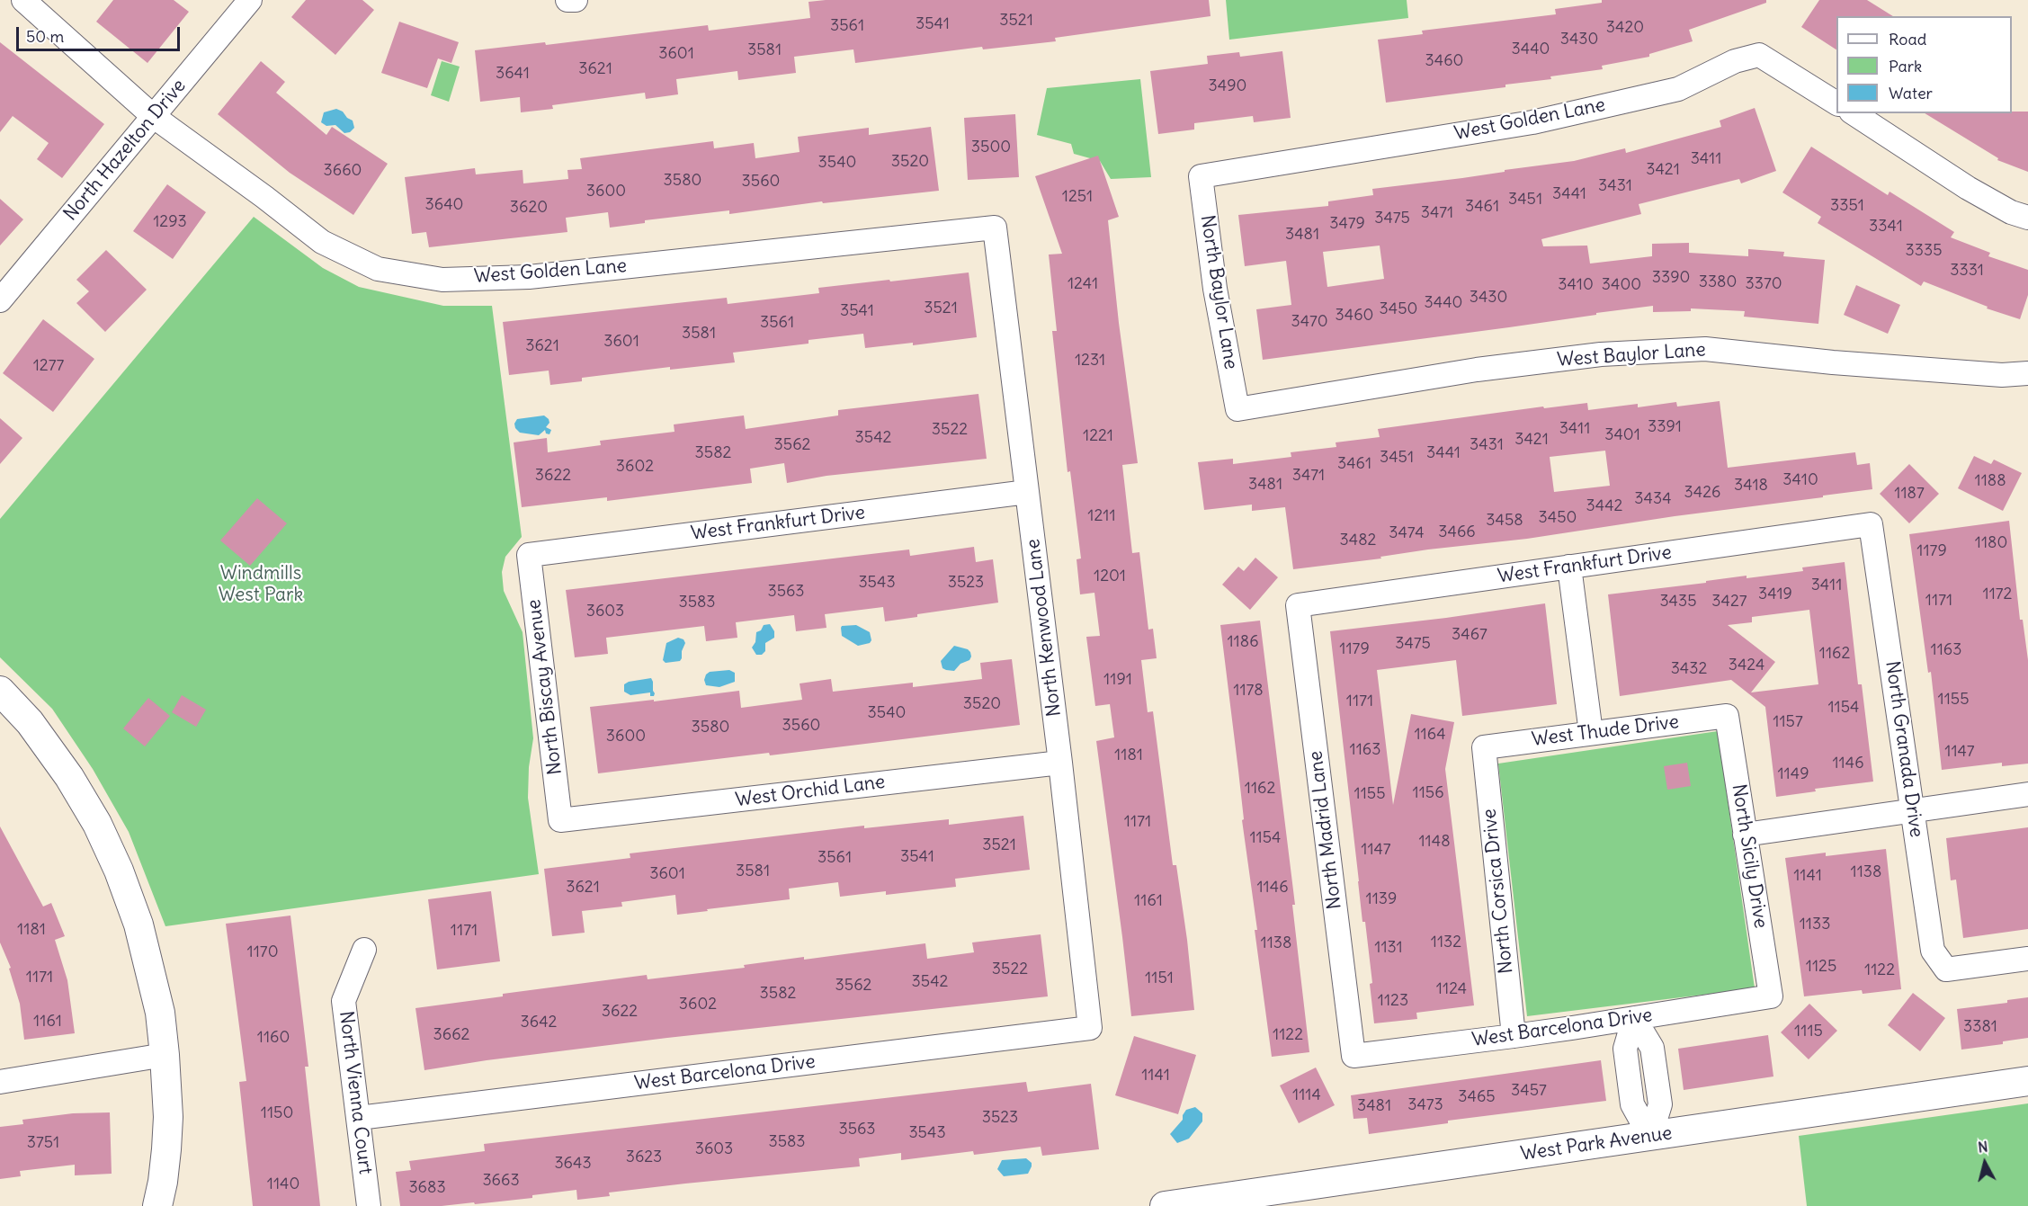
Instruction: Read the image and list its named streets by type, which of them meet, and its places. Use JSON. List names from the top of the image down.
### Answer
{
  "streets": {
    "street": [
      "West Golden Lane",
      "North Hazelton Drive",
      "North Baylor Lane",
      "West Baylor Lane",
      "West Frankfurt Drive",
      "North Kenwood Lane",
      "North Biscay Avenue",
      "West Thude Drive",
      "North Granada Drive",
      "West Orchid Lane",
      "North Madrid Lane",
      "North Sicily Drive",
      "North Corsica Drive",
      "West Barcelona Drive",
      "North Vienna Court",
      "West Park Avenue"
    ]
  },
  "crossings": [
    ["West Golden Lane", "North Hazelton Drive"],
    ["West Golden Lane", "North Baylor Lane"],
    ["West Golden Lane", "North Kenwood Lane"],
    ["North Baylor Lane", "West Baylor Lane"],
    ["West Frankfurt Drive", "North Kenwood Lane"],
    ["West Frankfurt Drive", "North Biscay Avenue"],
    ["West Frankfurt Drive", "North Granada Drive"],
    ["West Frankfurt Drive", "North Madrid Lane"],
    ["North Kenwood Lane", "West Orchid Lane"],
    ["North Kenwood Lane", "West Barcelona Drive"],
    ["North Biscay Avenue", "West Orchid Lane"],
    ["West Thude Drive", "North Sicily Drive"],
    ["West Thude Drive", "North Corsica Drive"],
    ["North Madrid Lane", "West Barcelona Drive"],
    ["North Sicily Drive", "West Barcelona Drive"],
    ["North Corsica Drive", "West Barcelona Drive"],
    ["West Barcelona Drive", "North Vienna Court"]
  ],
  "parks": ["Windmills West Park"],
  "house_numbers": [
    "3521",
    "3541",
    "3561",
    "3420",
    "3430",
    "3440",
    "3581",
    "3601",
    "3460",
    "3621",
    "3641",
    "3490",
    "3500",
    "3411",
    "3520",
    "3540",
    "3421",
    "3660",
    "3580",
    "3560",
    "3431",
    "3600",
    "3441",
    "1251",
    "3451",
    "3640",
    "3351",
    "3461",
    "3620",
    "3471",
    "3475",
    "1293",
    "3479",
    "3341",
    "3481",
    "3335",
    "3331",
    "3390",
    "3380",
    "1241",
    "3370",
    "3410",
    "3400",
    "3430",
    "3440",
    "3521",
    "3450",
    "3541",
    "3460",
    "3470",
    "3561",
    "3581",
    "3601",
    "3621",
    "1231",
    "1277",
    "3391",
    "3411",
    "3522",
    "3401",
    "1221",
    "3542",
    "3421",
    "3562",
    "3431",
    "3582",
    "3441",
    "3451",
    "3461",
    "3602",
    "3622",
    "3471",
    "3410",
    "1188",
    "3481",
    "3418",
    "3426",
    "1187",
    "3434",
    "3442",
    "1211",
    "3450",
    "3458",
    "3466",
    "3474",
    "3482",
    "1180",
    "1179",
    "1201",
    "3543",
    "3523",
    "3411",
    "3563",
    "3419",
    "1172",
    "1171",
    "3435",
    "3427",
    "3583",
    "3603",
    "3467",
    "1186",
    "3475",
    "1179",
    "1163",
    "1162",
    "3424",
    "3432",
    "1191",
    "1178",
    "1155",
    "1171",
    "3520",
    "1154",
    "3540",
    "1157",
    "3560",
    "3580",
    "1164",
    "3600",
    "1163",
    "1147",
    "1181",
    "1146",
    "1149",
    "1162",
    "1156",
    "1155",
    "1171",
    "1154",
    "1148",
    "3521",
    "1147",
    "3541",
    "3561",
    "3581",
    "1138",
    "3601",
    "1141",
    "3621",
    "1146",
    "1139",
    "1161",
    "1133",
    "1181",
    "1171",
    "1132",
    "1138",
    "1131",
    "1170",
    "1125",
    "3522",
    "1122",
    "1171",
    "1151",
    "3542",
    "3562",
    "1124",
    "3582",
    "1123",
    "3602",
    "3622",
    "1161",
    "3642",
    "3381",
    "1115",
    "3662",
    "1122",
    "1160",
    "1141",
    "3457",
    "1114",
    "3465",
    "3473",
    "3481",
    "1150",
    "3523",
    "3563",
    "3543",
    "3583",
    "3751",
    "3603",
    "3623",
    "3643",
    "3663",
    "1140",
    "3683"
  ],
  "legend": ["Road", "Park", "Water"],
  "scale_bar": "50 m",
  "north": "top"
}
